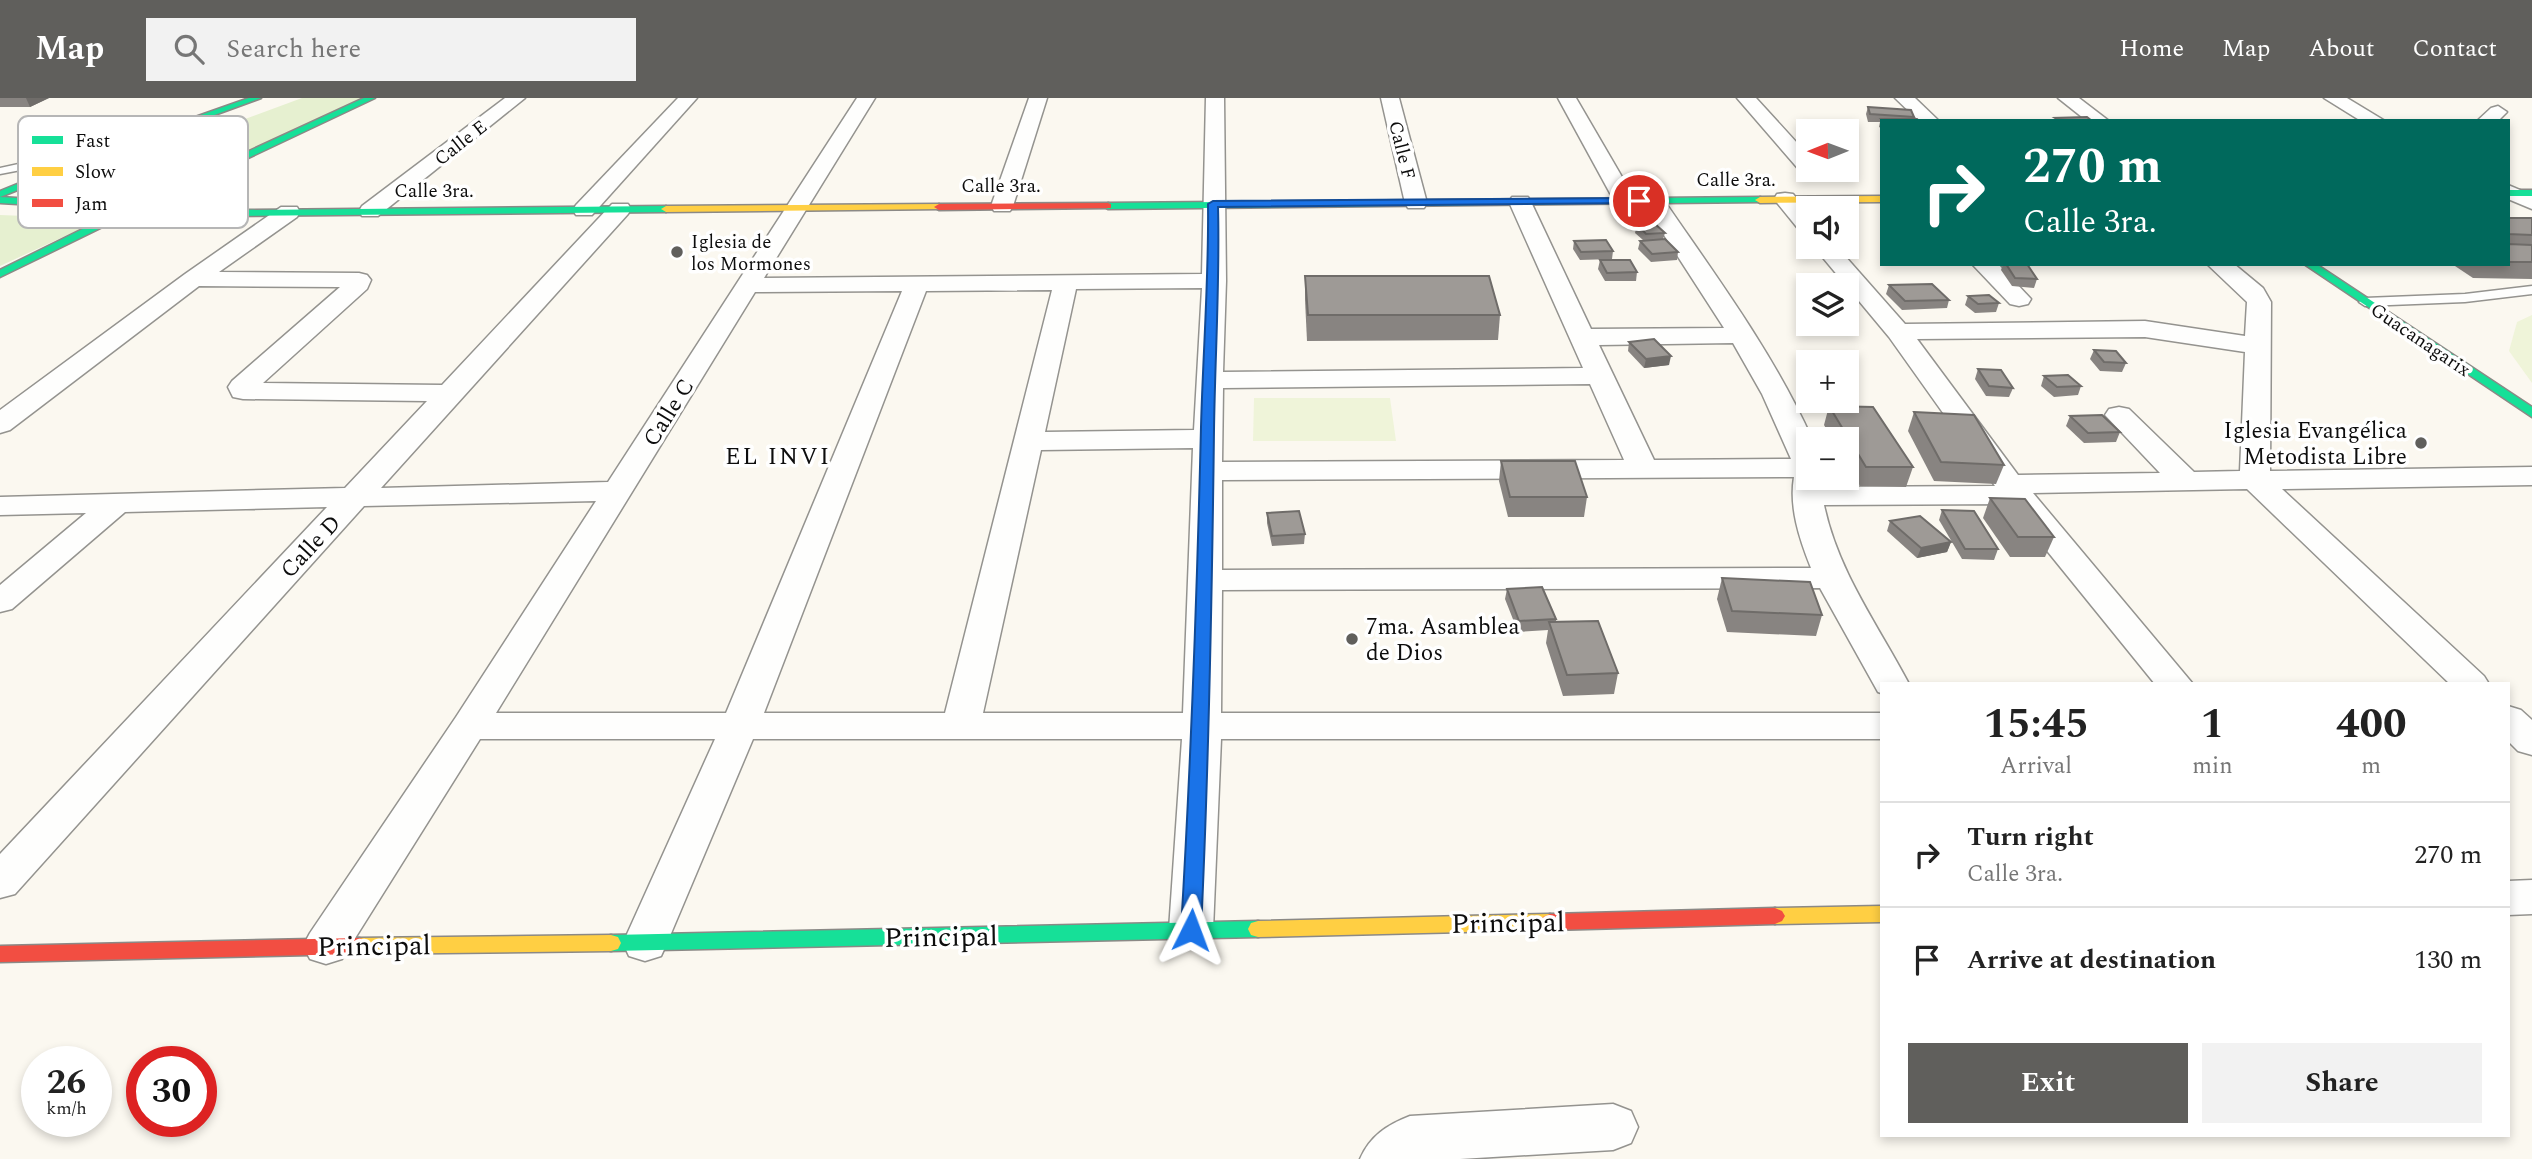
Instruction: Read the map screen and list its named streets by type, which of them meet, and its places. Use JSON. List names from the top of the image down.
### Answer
{
  "streets": {
    "main road": ["Calle 3ra.", "Guacanagarix", "Principal"],
    "street": [
      "Calle E",
      "Calle F",
      "Calle C",
      "Calle D"
    ]
  },
  "crossings": [
    ["Calle E", "Calle 3ra."],
    ["Calle F", "Calle 3ra."],
    ["Calle 3ra.", "Calle C"],
    ["Calle 3ra.", "Calle D"],
    ["Calle C", "Principal"]
  ],
  "districts": ["EL INVI"],
  "places": ["Iglesia de los Mormones", "Iglesia Evangélica Metodista Libre", "7ma. Asamblea de Dios"],
  "legend": ["Fast", "Slow", "Jam"],
  "north": "left",
  "page": {
    "header": "Map",
    "search": "Search here",
    "nav": [
      "Home",
      "Map",
      "About",
      "Contact"
    ],
    "map_buttons": ["+", "−"],
    "turn": ["270 m", "Calle 3ra."],
    "eta": [
      "15:45",
      "Arrival",
      "1",
      "min",
      "400",
      "m"
    ],
    "list": [
      {
        "name": "Turn right",
        "note": "Calle 3ra.",
        "value": "270 m"
      },
      {
        "name": "Arrive at destination",
        "value": "130 m"
      }
    ],
    "buttons": ["Exit", "Share"],
    "speed": "26 km/h",
    "limit": "30"
  }
}
